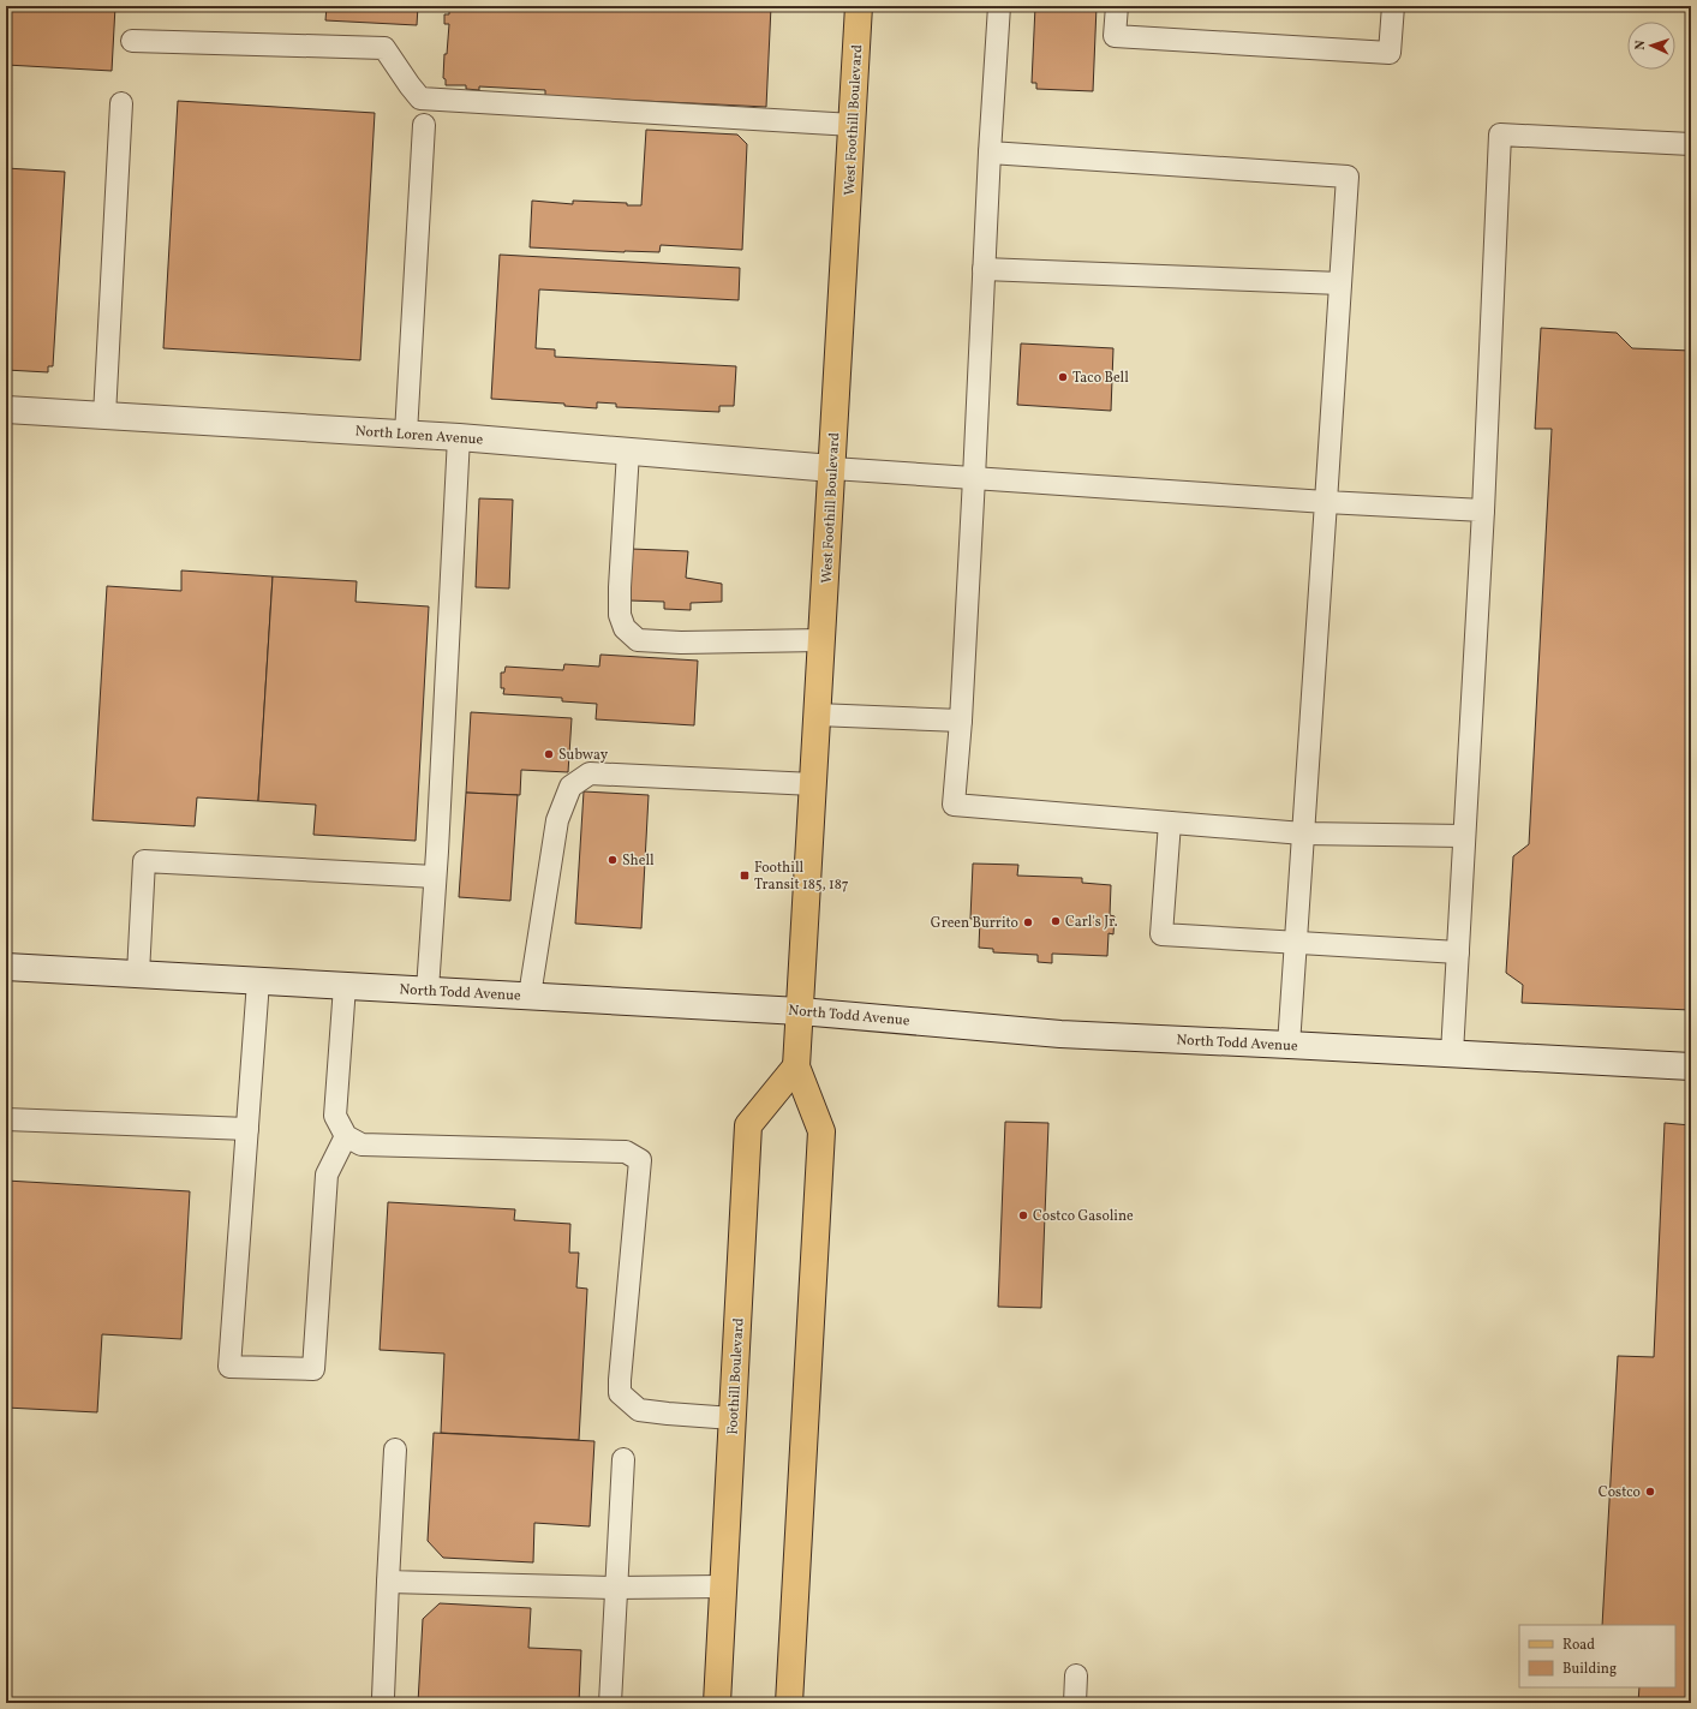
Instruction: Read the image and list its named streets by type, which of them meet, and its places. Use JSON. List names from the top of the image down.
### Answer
{
  "streets": {
    "main road": ["West Foothill Boulevard", "Foothill Boulevard"],
    "street": ["North Loren Avenue", "North Todd Avenue"]
  },
  "crossings": [
    ["West Foothill Boulevard", "North Loren Avenue"],
    ["West Foothill Boulevard", "North Todd Avenue"]
  ],
  "places": {
    "other": [
      "Taco Bell",
      "Subway",
      "Shell",
      "Carl's Jr.",
      "Green Burrito",
      "Costco Gasoline",
      "Costco"
    ],
    "transit": ["Foothill Transit 185, 187"]
  },
  "legend": ["Road", "Building"],
  "north": "left"
}
